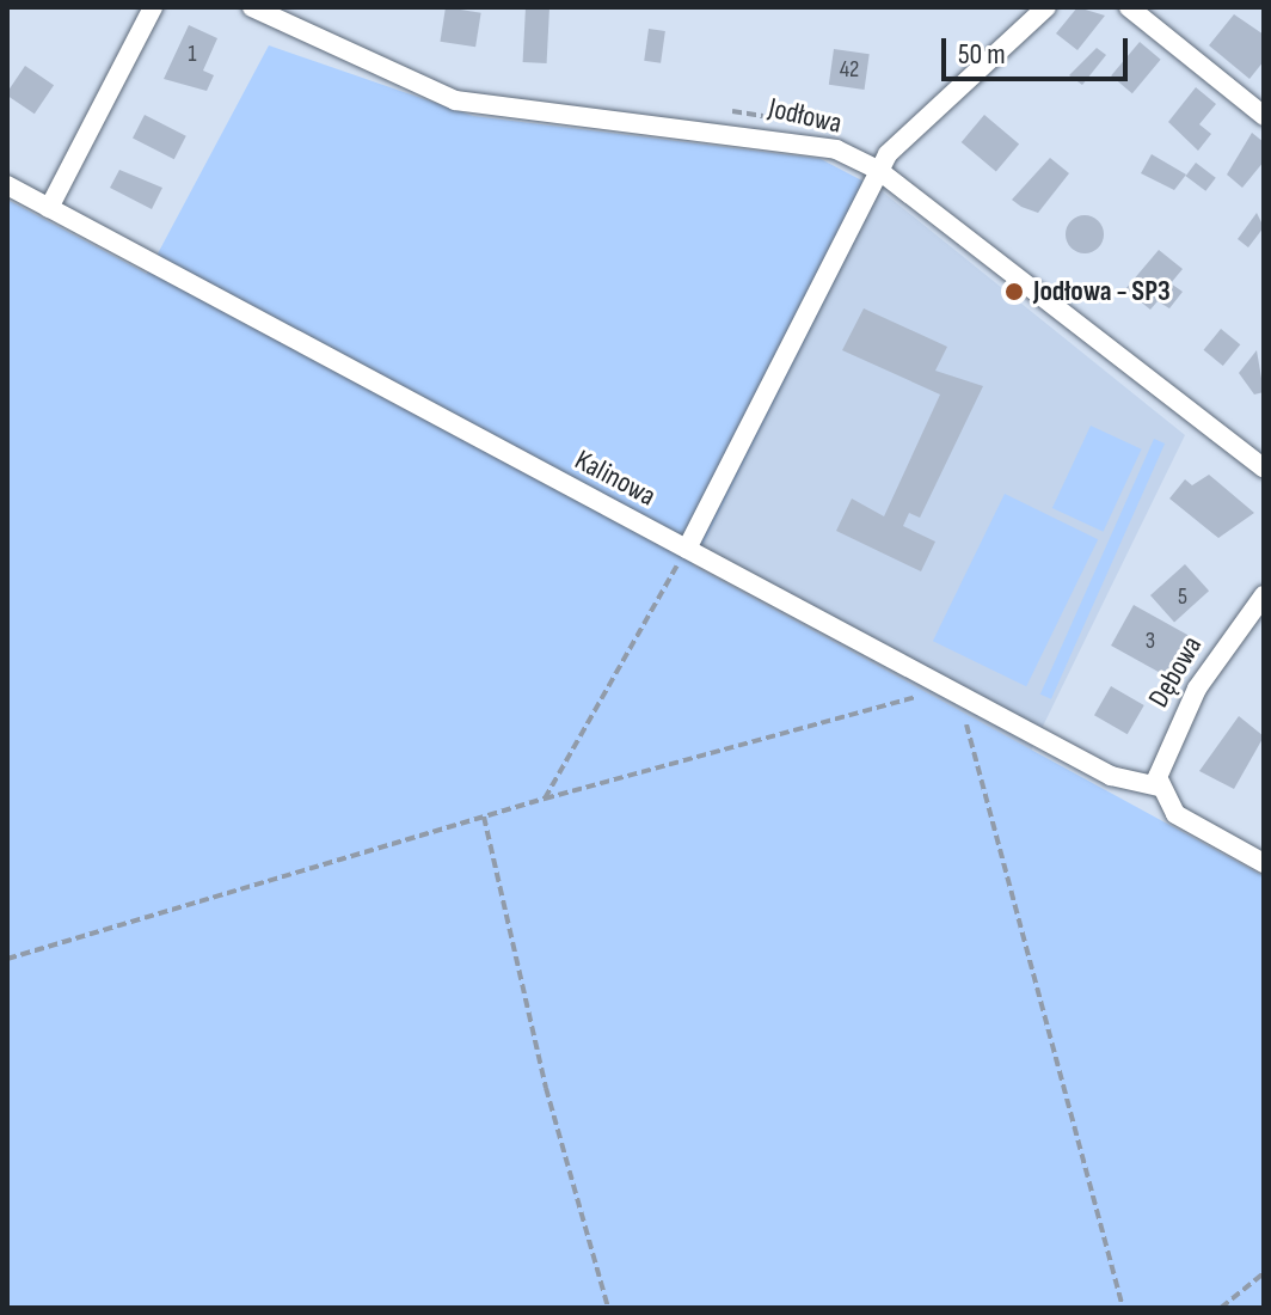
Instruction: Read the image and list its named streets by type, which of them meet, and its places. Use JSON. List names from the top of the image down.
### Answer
{
  "streets": {
    "street": ["Jodłowa", "Kalinowa", "Dębowa"]
  },
  "crossings": [
    ["Kalinowa", "Dębowa"]
  ],
  "places": ["Jodłowa - SP3"],
  "house_numbers": [
    "1",
    "42",
    "5",
    "3"
  ],
  "scale_bar": "50 m"
}
